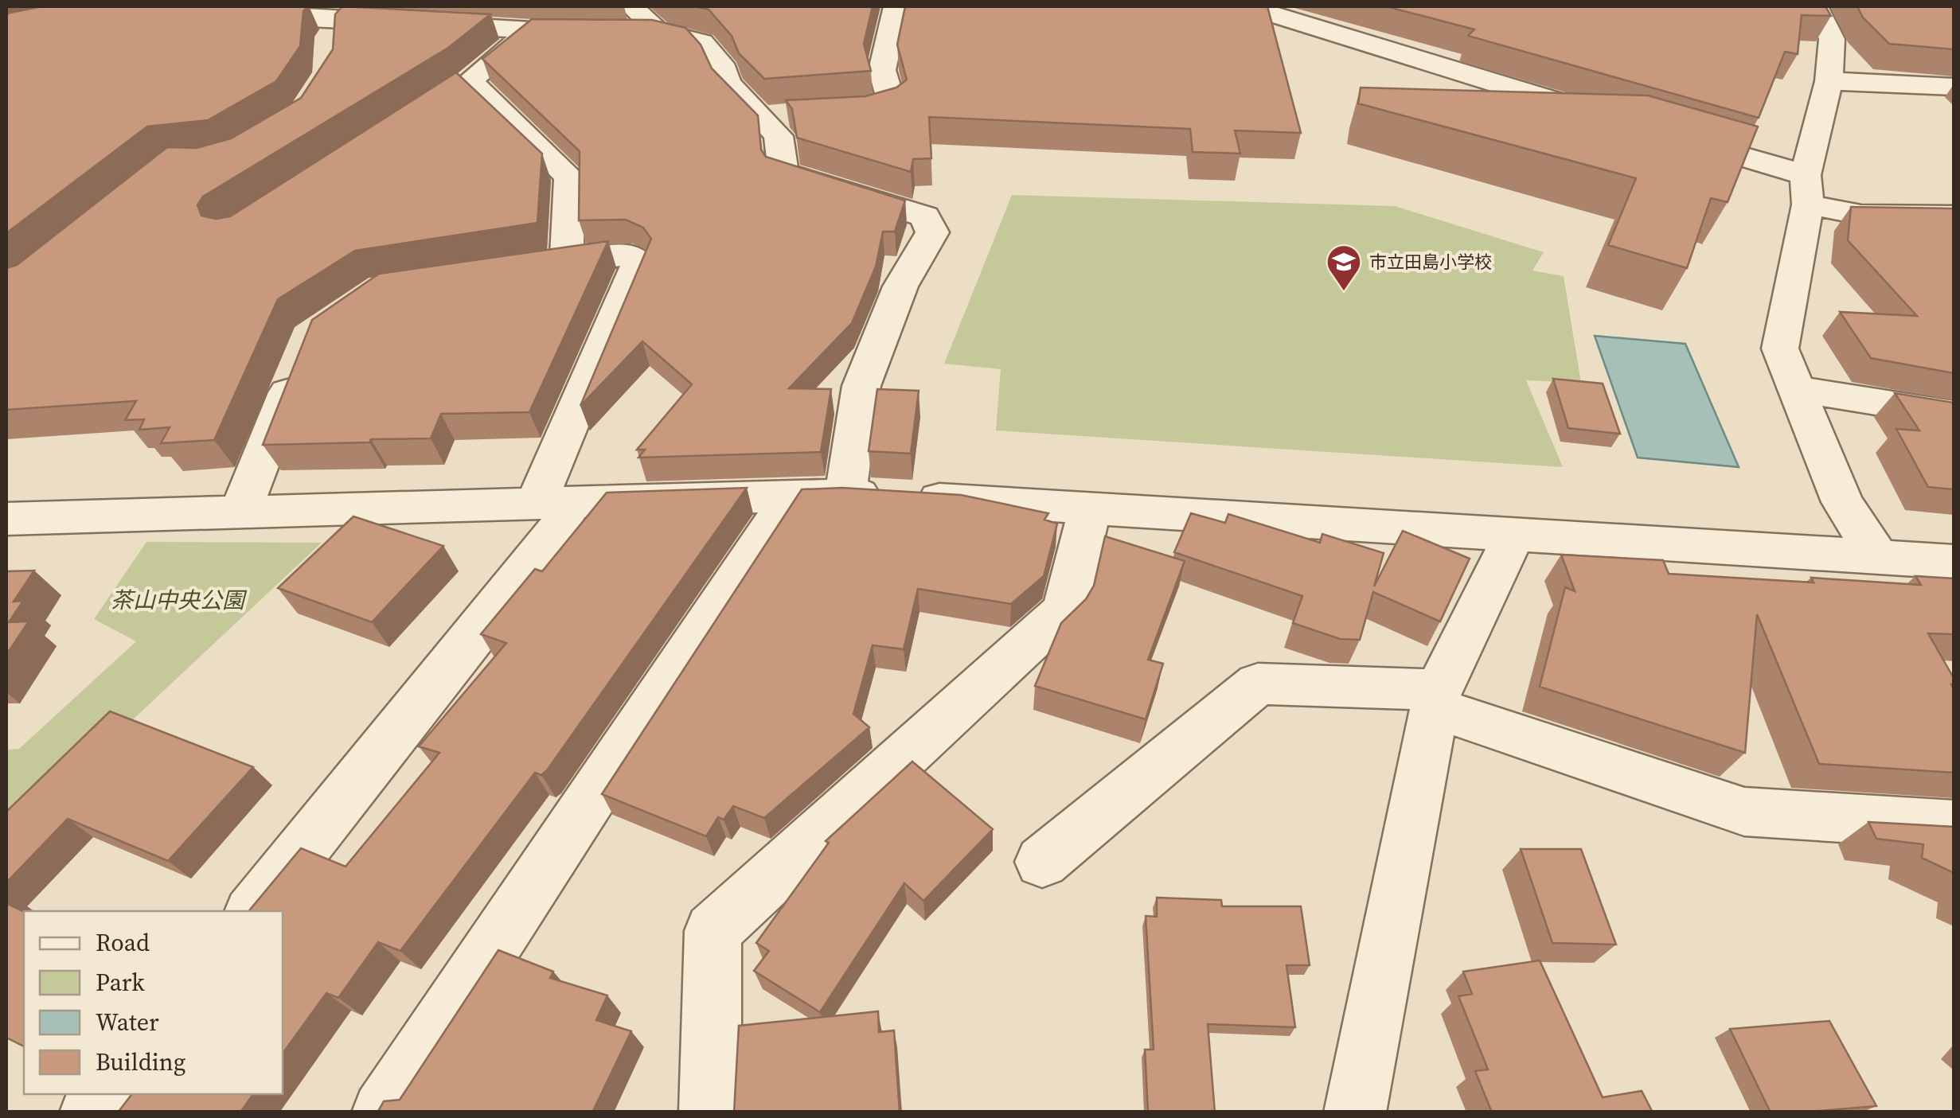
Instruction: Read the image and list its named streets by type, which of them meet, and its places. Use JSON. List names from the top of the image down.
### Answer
{
  "parks": ["茶山中央公園"],
  "places": {
    "school or university": ["市立田島小学校"]
  },
  "legend": [
    "Road",
    "Park",
    "Water",
    "Building"
  ]
}
